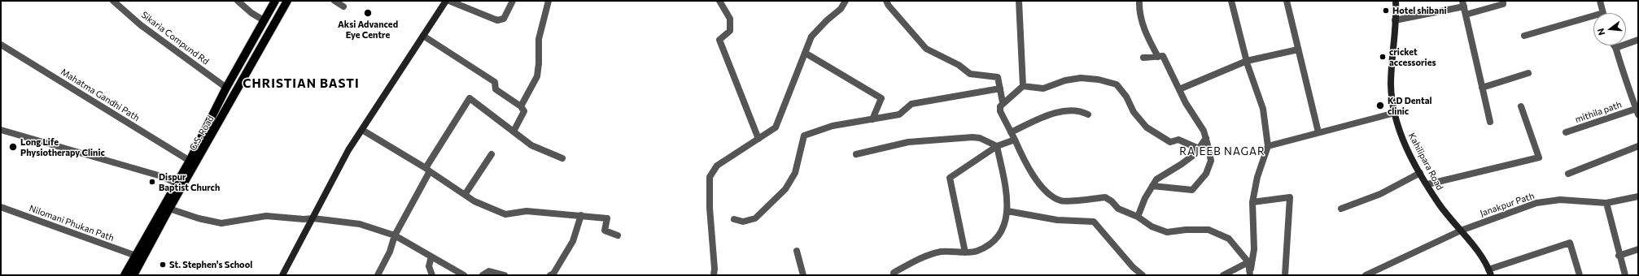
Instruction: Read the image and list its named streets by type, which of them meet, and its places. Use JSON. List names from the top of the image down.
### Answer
{
  "streets": {
    "main road": ["G.S. Road"],
    "street": [
      "Sikaria Compund Rd",
      "Mahatma Gandhi Path",
      "mithila path",
      "Kahilipara Road",
      "Janakpur Path",
      "Nilomani Phukan Path"
    ]
  },
  "crossings": [
    ["Sikaria Compund Rd", "G.S. Road"],
    ["Mahatma Gandhi Path", "G.S. Road"],
    ["G.S. Road", "Nilomani Phukan Path"],
    ["Kahilipara Road", "Janakpur Path"]
  ],
  "districts": ["CHRISTIAN BASTI", "RAJEEB NAGAR"],
  "places": [
    "Hotel shibani",
    "Aksi Advanced Eye Centre",
    "cricket accessories",
    "K.D Dental clinic",
    "Long Life Physiotherapy Clinic",
    "Dispur Baptist Church",
    "St. Stephen's School"
  ],
  "north": "left"
}
